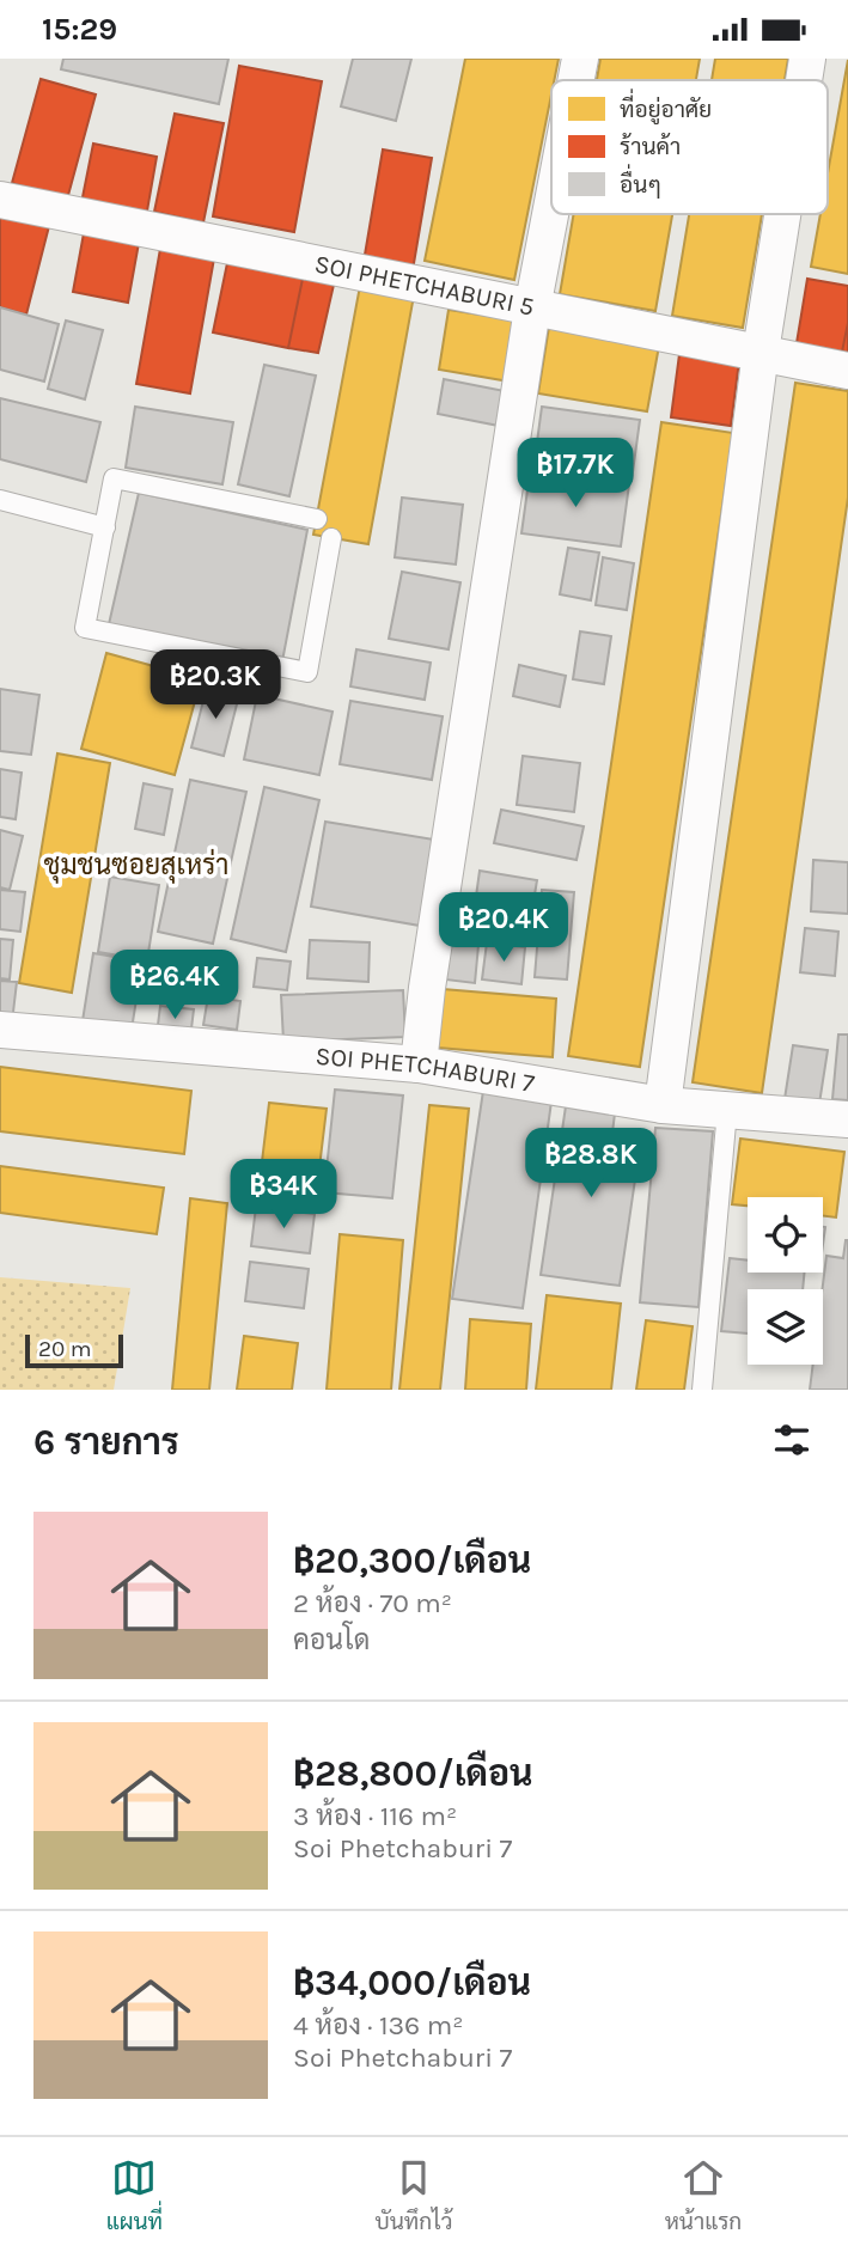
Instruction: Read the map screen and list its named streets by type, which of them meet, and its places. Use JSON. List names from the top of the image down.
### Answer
{
  "streets": {
    "street": ["SOI PHETCHABURI 5", "SOI PHETCHABURI 7"]
  },
  "districts": ["ชุมชนซอยสุเหร่า"],
  "legend": ["ที่อยู่อาศัย", "ร้านค้า", "อื่นๆ"],
  "scale_bar": "20 m",
  "page": {
    "status": "15:29",
    "price": [
      "฿17.7K",
      "฿20.3K",
      "฿20.4K",
      "฿26.4K",
      "฿28.8K",
      "฿34K"
    ],
    "scale": "20 m",
    "heading": "6 รายการ",
    "list": [
      {
        "name": "฿20,300/เดือน",
        "note": "2 ห้อง · 70 m² · คอนโด"
      },
      {
        "name": "฿28,800/เดือน",
        "note": "3 ห้อง · 116 m² · Soi Phetchaburi 7"
      },
      {
        "name": "฿34,000/เดือน",
        "note": "4 ห้อง · 136 m² · Soi Phetchaburi 7"
      }
    ],
    "tabs": ["แผนที่", "บันทึกไว้", "หน้าแรก"]
  }
}
